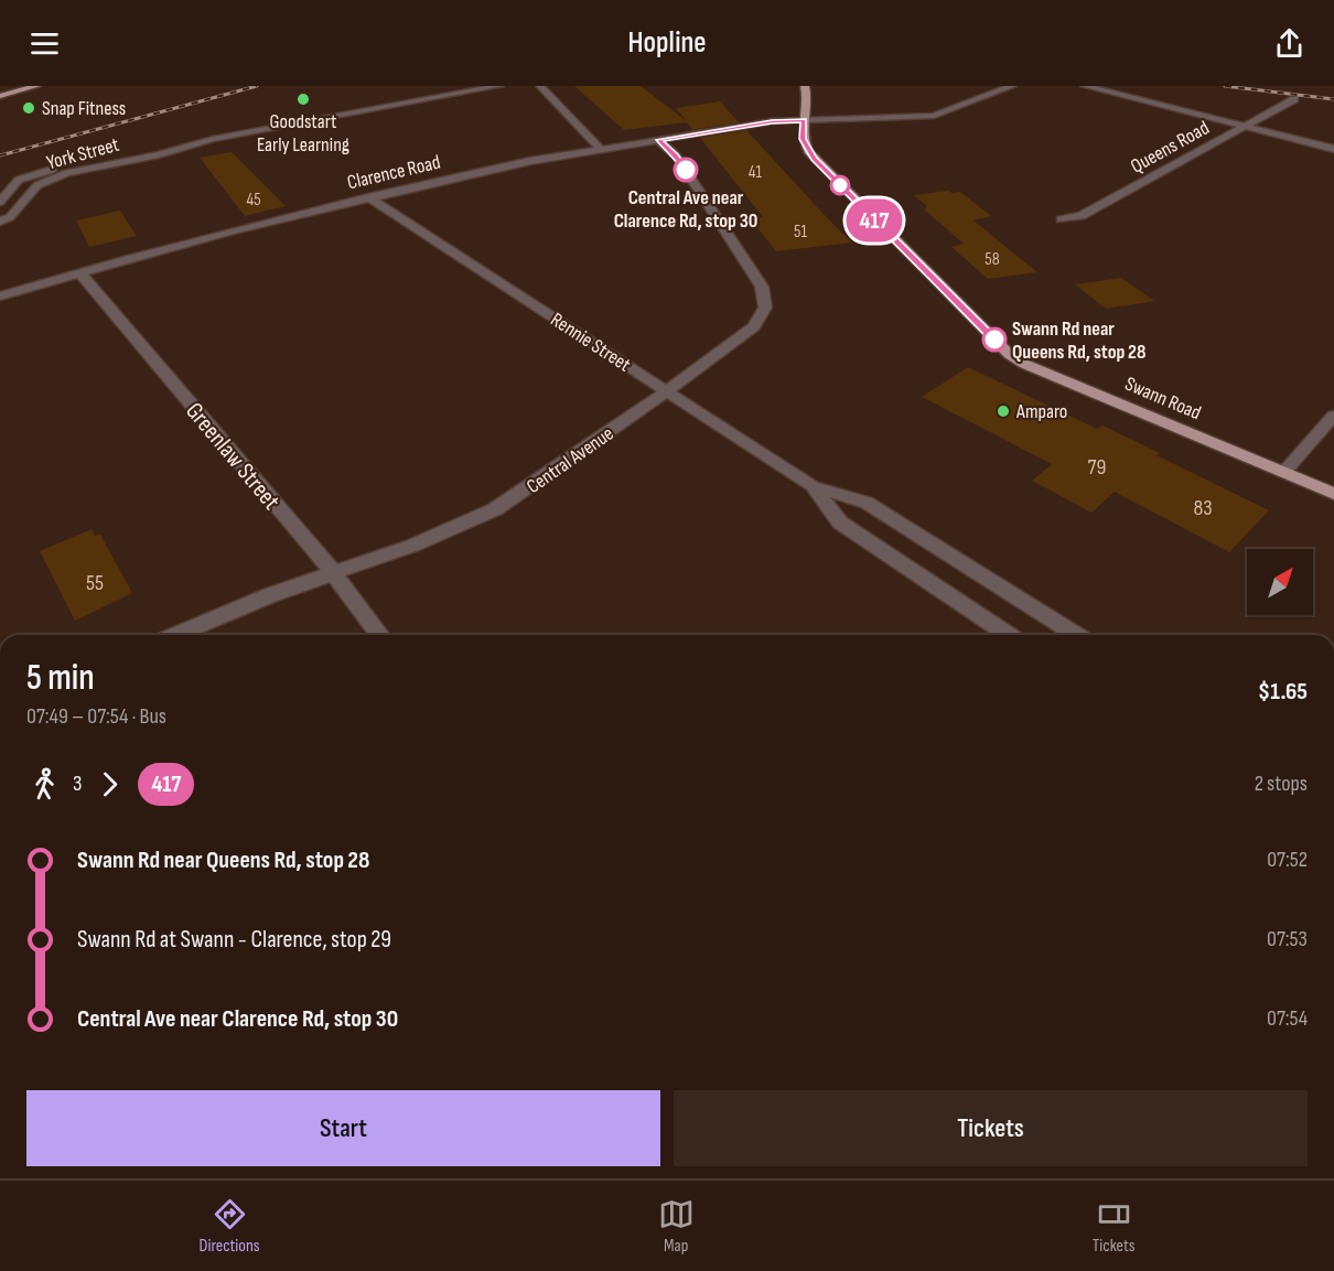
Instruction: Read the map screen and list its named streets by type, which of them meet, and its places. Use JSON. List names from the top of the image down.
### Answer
{
  "streets": {
    "main road": ["Swann Road"],
    "street": [
      "Queens Road",
      "York Street",
      "Clarence Road",
      "Rennie Street",
      "Greenlaw Street",
      "Central Avenue"
    ]
  },
  "crossings": [
    ["Clarence Road", "Rennie Street"],
    ["Clarence Road", "Swann Road"],
    ["Clarence Road", "Greenlaw Street"],
    ["Clarence Road", "Central Avenue"],
    ["Rennie Street", "Central Avenue"],
    ["Greenlaw Street", "Central Avenue"]
  ],
  "places": [
    "Goodstart Early Learning",
    "Snap Fitness",
    "Central Ave near Clarence Rd, stop 30",
    "Swann Rd near Queens Rd, stop 28",
    "Amparo"
  ],
  "lines": ["bus line 417"],
  "house_numbers": [
    "41",
    "45",
    "51",
    "58",
    "79",
    "83",
    "55"
  ],
  "north": "top right",
  "page": {
    "header": "Hopline",
    "on_map": "417",
    "heading": ["5 min", "07:49 – 07:54 · Bus", "$1.65"],
    "legs": ["3", "417", "2 stops"],
    "list": [
      {
        "name": "Swann Rd near Queens Rd, stop 28",
        "value": "07:52"
      },
      {
        "name": "Swann Rd at Swann - Clarence, stop 29",
        "value": "07:53"
      },
      {
        "name": "Central Ave near Clarence Rd, stop 30",
        "value": "07:54"
      }
    ],
    "buttons": ["Start", "Tickets"],
    "tabs": ["Directions", "Map", "Tickets"]
  }
}
